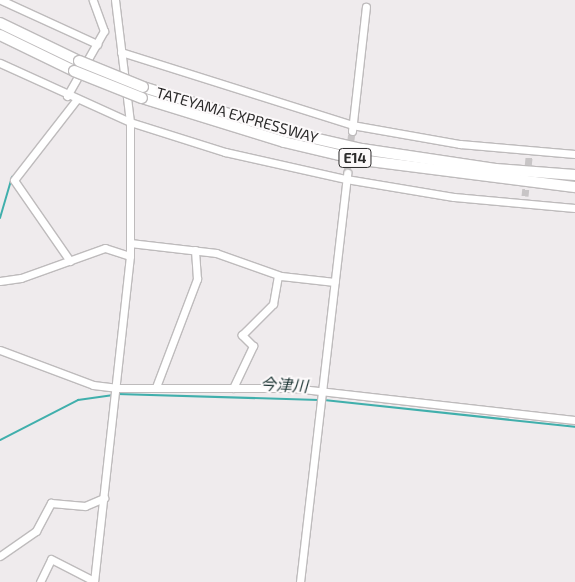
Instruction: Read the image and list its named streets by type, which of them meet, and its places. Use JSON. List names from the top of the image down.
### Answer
{
  "streets": {
    "highway": ["TATEYAMA EXPRESSWAY", "E14"]
  },
  "water": ["今津川"]
}
